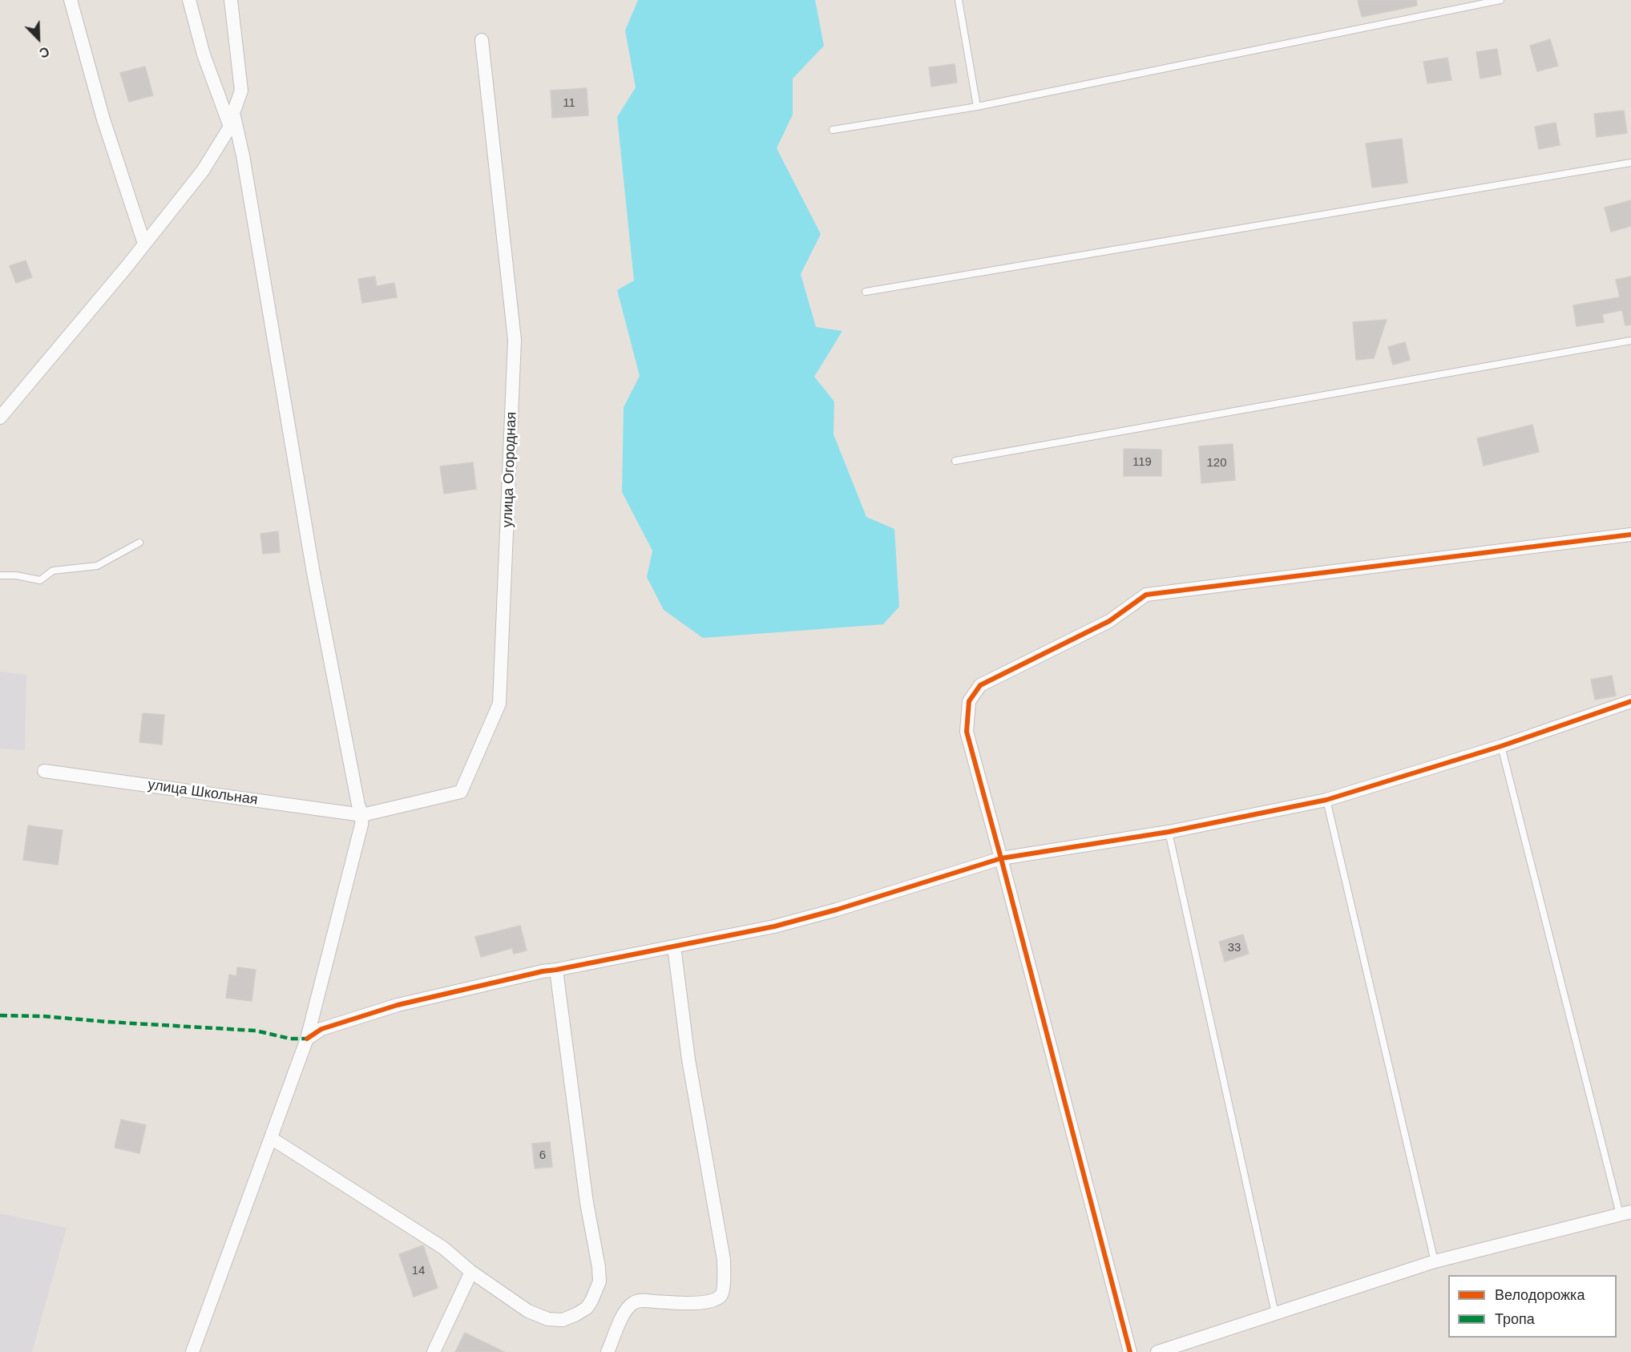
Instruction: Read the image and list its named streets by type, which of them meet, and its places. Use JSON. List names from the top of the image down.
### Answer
{
  "streets": {
    "street": ["улица Огородная", "улица Школьная"]
  },
  "crossings": [
    ["улица Огородная", "улица Школьная"]
  ],
  "house_numbers": [
    "11",
    "119",
    "120",
    "33",
    "6",
    "14"
  ],
  "legend": ["Велодорожка", "Тропа"],
  "north": "bottom right"
}
